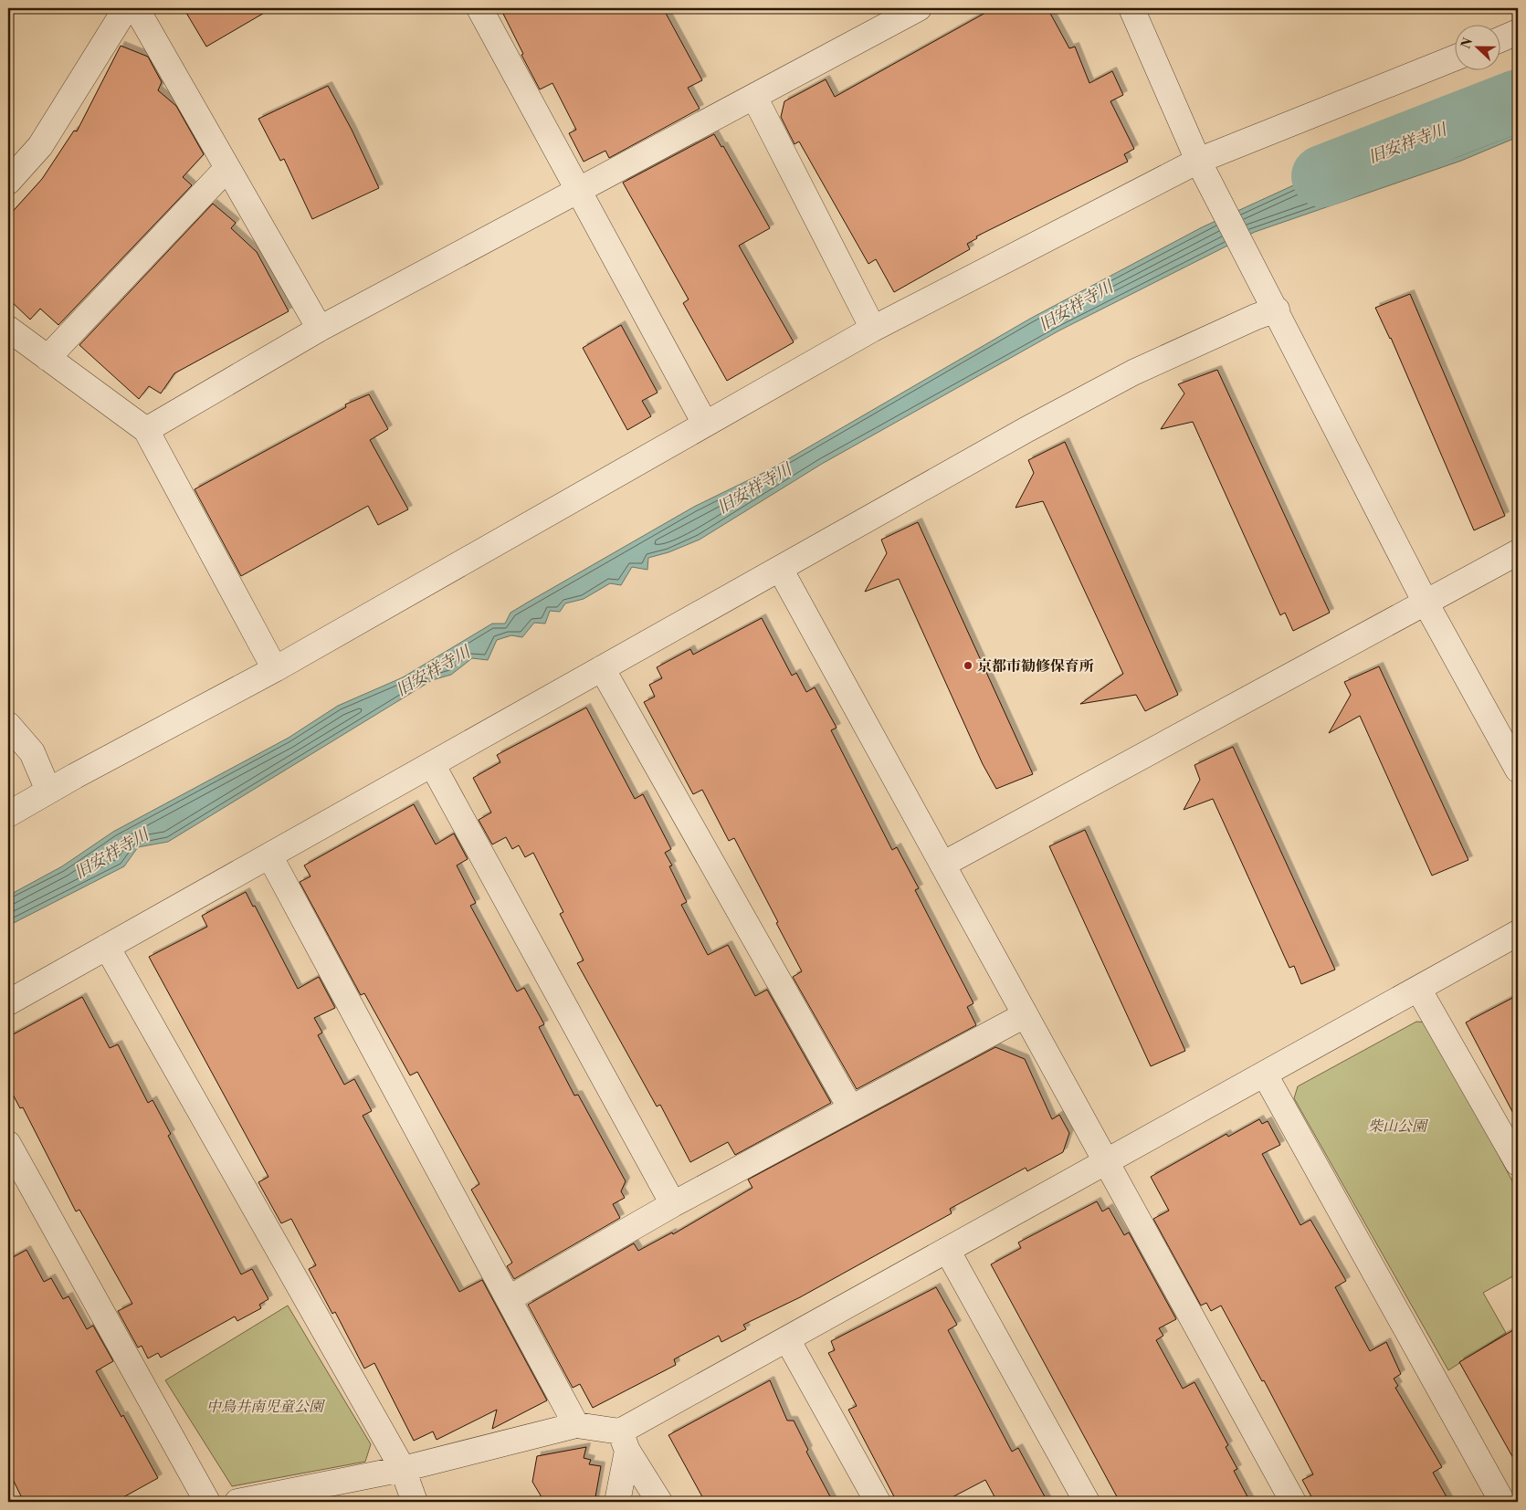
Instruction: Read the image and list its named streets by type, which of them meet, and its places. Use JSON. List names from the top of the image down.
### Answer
{
  "water": ["旧安祥寺川"],
  "parks": ["柴山公園", "中鳥井南児童公園"],
  "places": ["京都市勧修保育所"],
  "north": "left"
}
